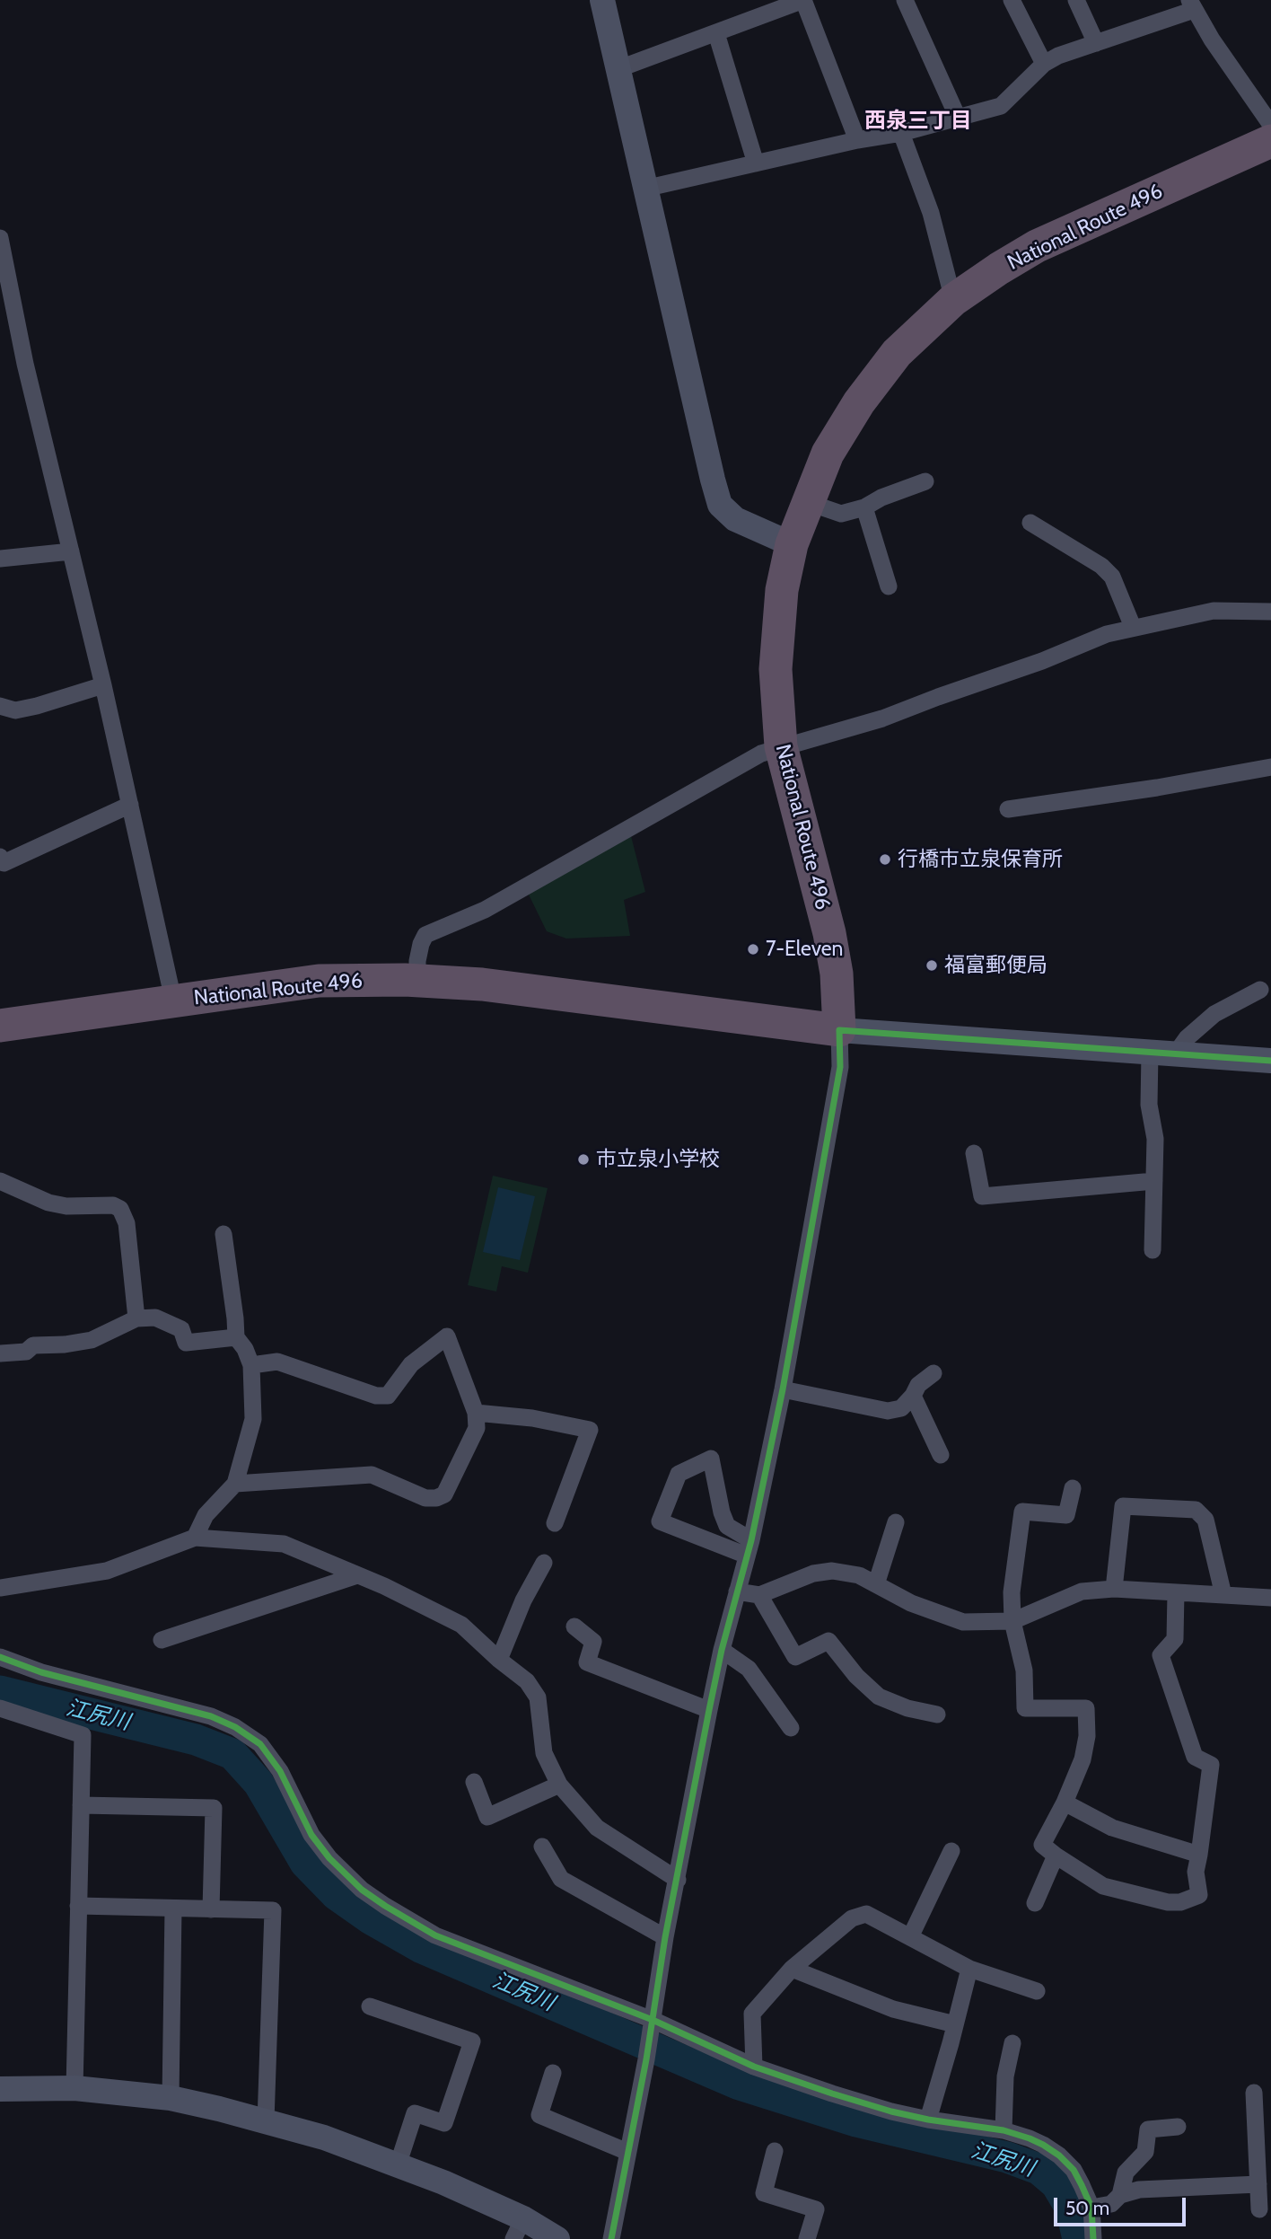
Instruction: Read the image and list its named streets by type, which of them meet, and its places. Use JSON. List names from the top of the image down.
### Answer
{
  "streets": {
    "highway": ["National Route 496"]
  },
  "districts": ["西泉三丁目"],
  "water": ["江尻川"],
  "places": [
    "行橋市立泉保育所",
    "7-Eleven",
    "福富郵便局",
    "市立泉小学校"
  ],
  "scale_bar": "50 m"
}
